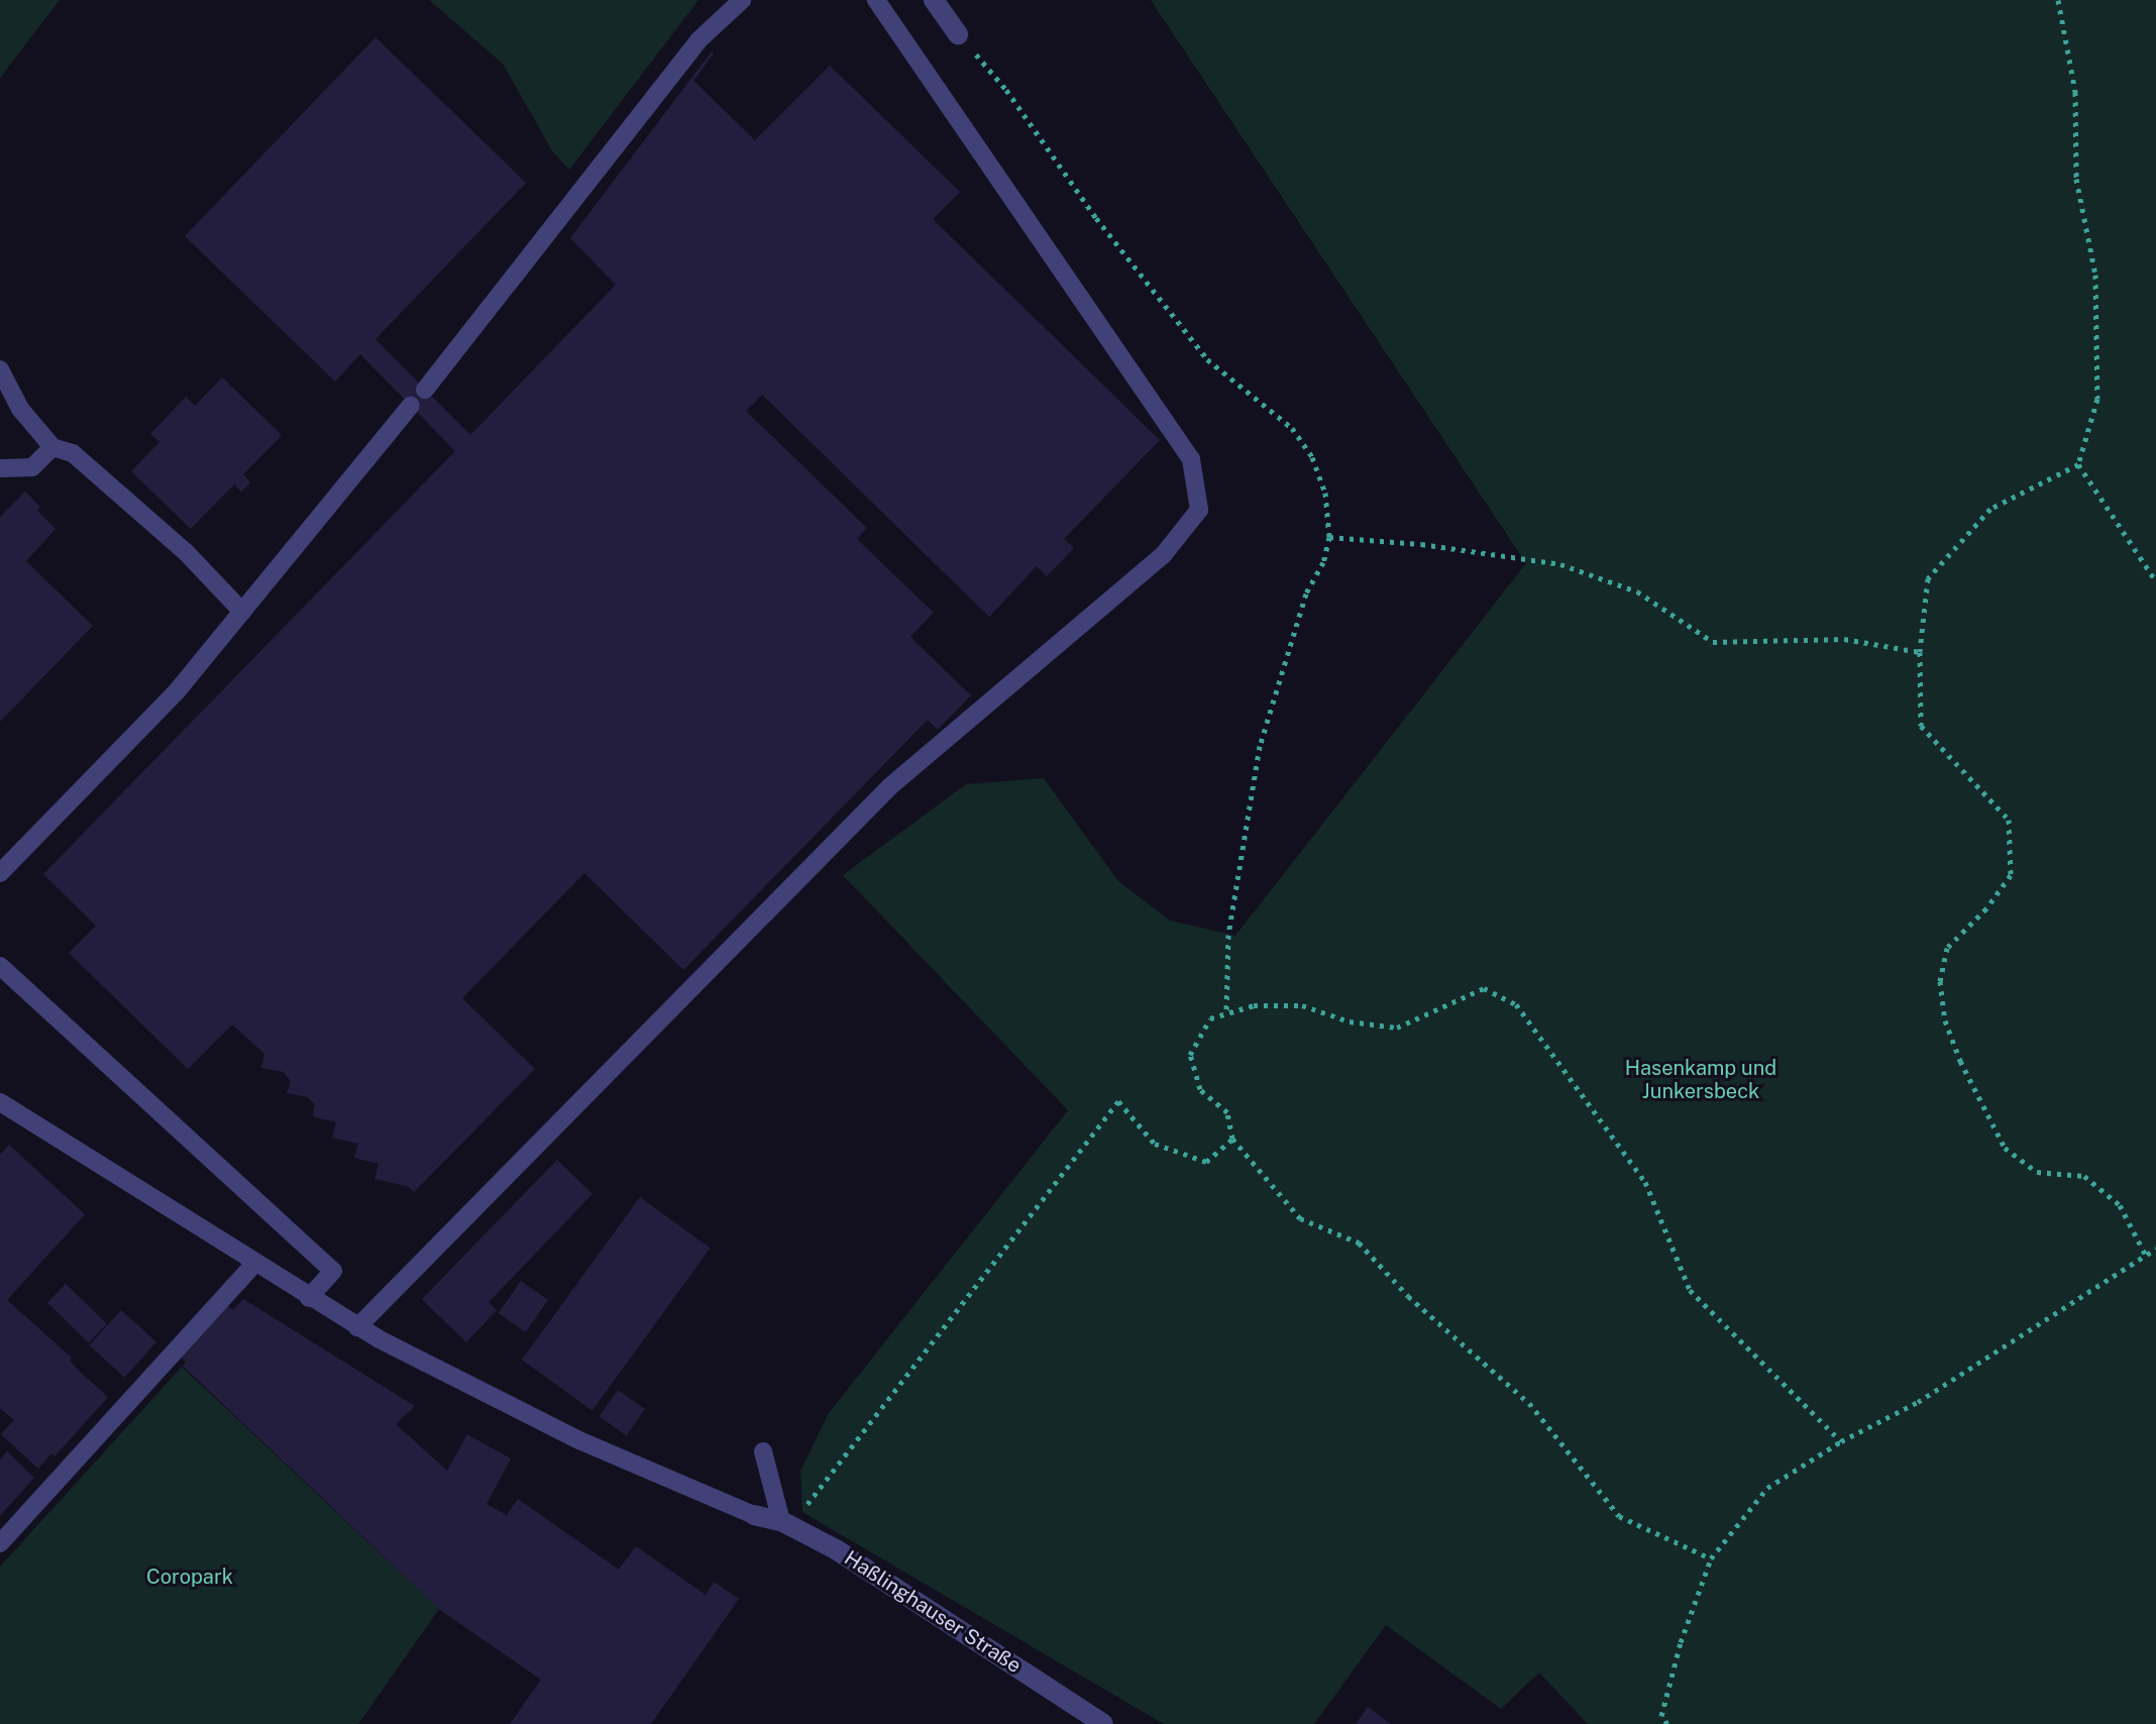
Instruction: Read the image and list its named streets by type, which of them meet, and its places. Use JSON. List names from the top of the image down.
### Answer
{
  "streets": {
    "street": ["Haßlinghauser Straße"]
  },
  "parks": ["Hasenkamp und Junkersbeck", "Coropark"]
}
